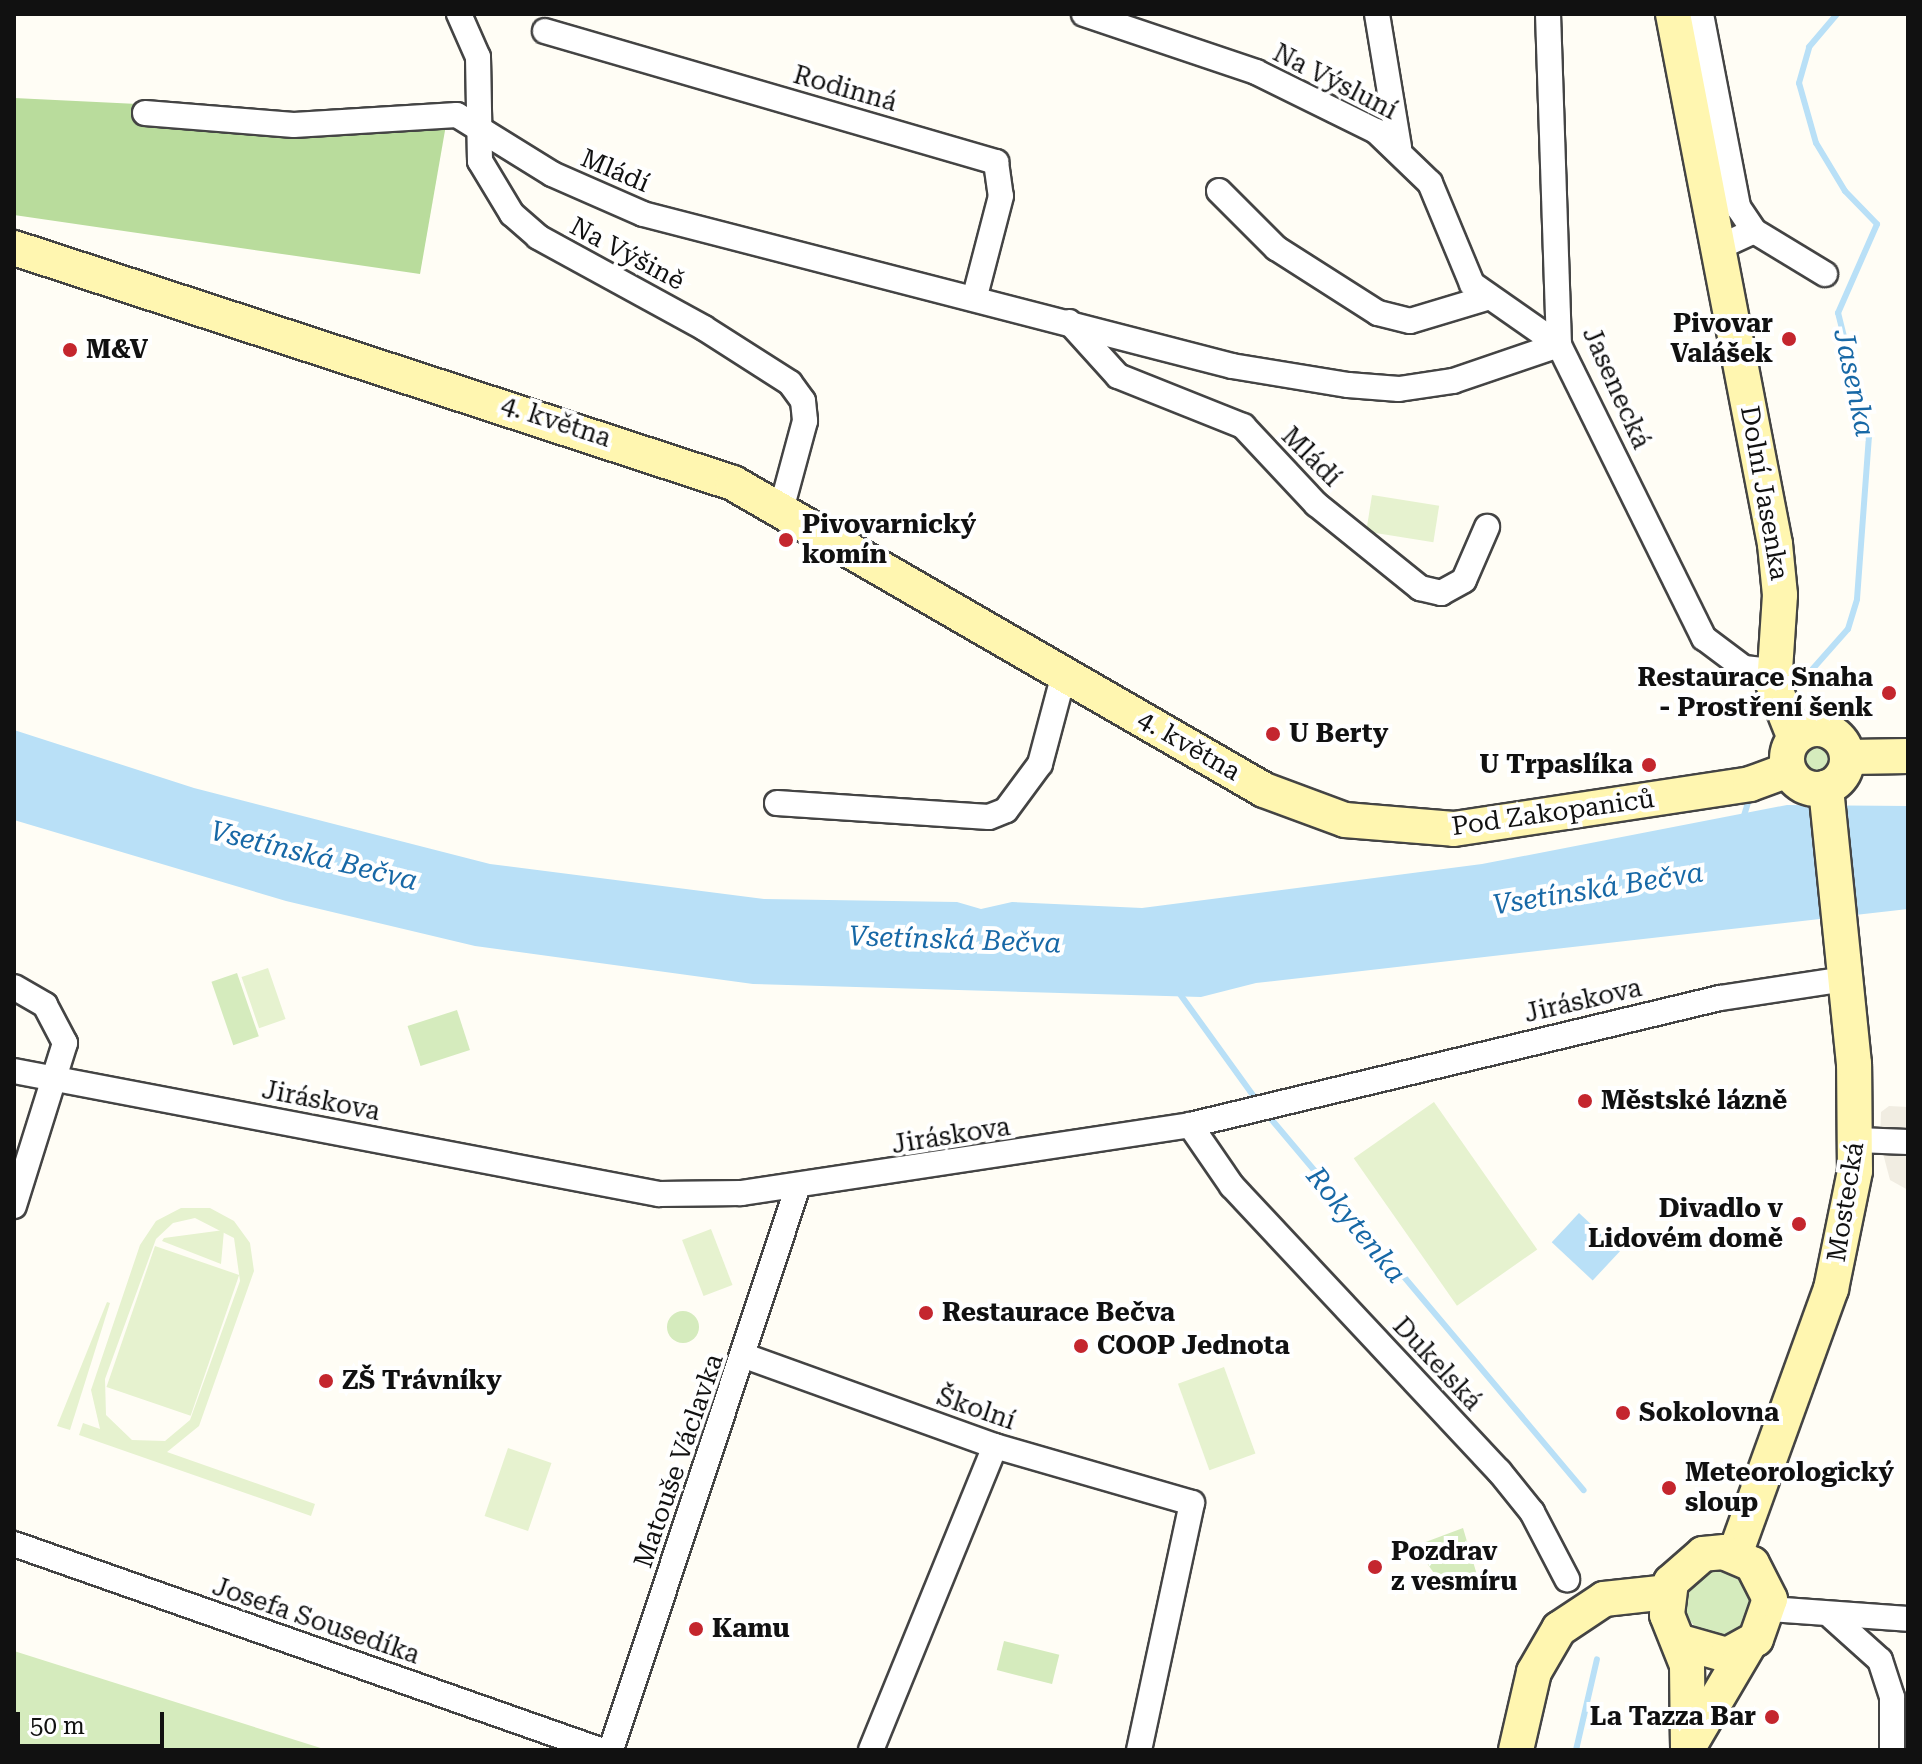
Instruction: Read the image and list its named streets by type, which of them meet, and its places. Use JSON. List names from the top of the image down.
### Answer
{
  "streets": {
    "street": [
      "Na Výsluní",
      "Rodinná",
      "Mládí",
      "Na Výšině",
      "Jasenecká",
      "4. května",
      "Dolní Jasenka",
      "Pod Zakopaniců",
      "Jiráskova",
      "Mostecká",
      "Dukelská",
      "Školní",
      "Matouše Václavka",
      "Josefa Sousedíka"
    ]
  },
  "crossings": [
    ["Na Výsluní", "Mládí"],
    ["Na Výsluní", "Jasenecká"],
    ["Rodinná", "Mládí"],
    ["Mládí", "Na Výšině"],
    ["Mládí", "Jasenecká"],
    ["Na Výšině", "4. května"],
    ["Jasenecká", "Dolní Jasenka"],
    ["4. května", "Pod Zakopaniců"],
    ["Dolní Jasenka", "Pod Zakopaniců"],
    ["Dolní Jasenka", "Mostecká"],
    ["Pod Zakopaniců", "Mostecká"],
    ["Jiráskova", "Mostecká"],
    ["Jiráskova", "Dukelská"],
    ["Jiráskova", "Matouše Václavka"],
    ["Školní", "Matouše Václavka"]
  ],
  "water": ["Jasenka", "Vsetínská Bečva", "Rokytenka"],
  "places": [
    "Pivovar Valášek",
    "M&V",
    "Pivovarnický komín",
    "Restaurace Snaha - Prostření šenk",
    "U Berty",
    "U Trpaslíka",
    "Městské lázně",
    "Divadlo v Lidovém domě",
    "Restaurace Bečva",
    "COOP Jednota",
    "ZŠ Trávníky",
    "Sokolovna",
    "Meteorologický sloup",
    "Pozdrav z vesmíru",
    "Kamu",
    "La Tazza Bar"
  ],
  "scale_bar": "50 m"
}
